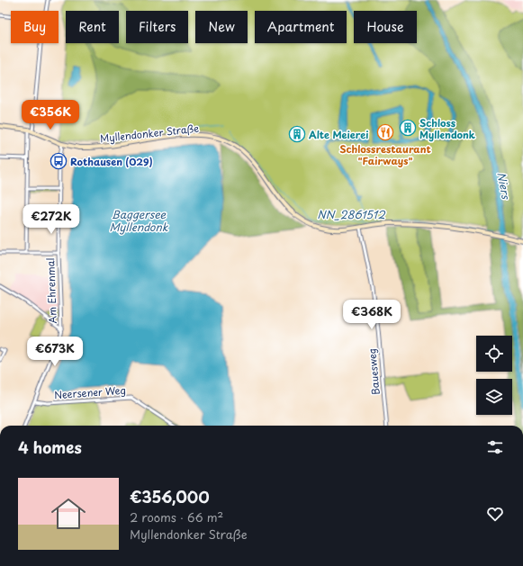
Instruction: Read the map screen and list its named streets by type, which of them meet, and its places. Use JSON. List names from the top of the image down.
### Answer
{
  "streets": {
    "street": [
      "Myllendonker Straße",
      "Am Ehrenmal",
      "Bauesweg",
      "Neersener Weg"
    ]
  },
  "crossings": [
    ["Myllendonker Straße", "Am Ehrenmal"],
    ["Myllendonker Straße", "Bauesweg"],
    ["Am Ehrenmal", "Neersener Weg"]
  ],
  "water": ["Niers", "Baggersee Myllendonk", "NN_2861512"],
  "places": {
    "building": ["Schloss Myllendonk", "Alte Meierei"],
    "restaurant": ["Schlossrestaurant \"Fairways\""],
    "bus stop": ["Rothausen (029)"]
  },
  "page": {
    "chip": [
      "Buy",
      "Rent",
      "Filters",
      "New",
      "Apartment",
      "House"
    ],
    "price": [
      "€356K",
      "€272K",
      "€368K",
      "€673K"
    ],
    "heading": "4 homes",
    "list": [
      {
        "name": "€356,000",
        "note": "2 rooms · 66 m² · Myllendonker Straße"
      }
    ]
  }
}
